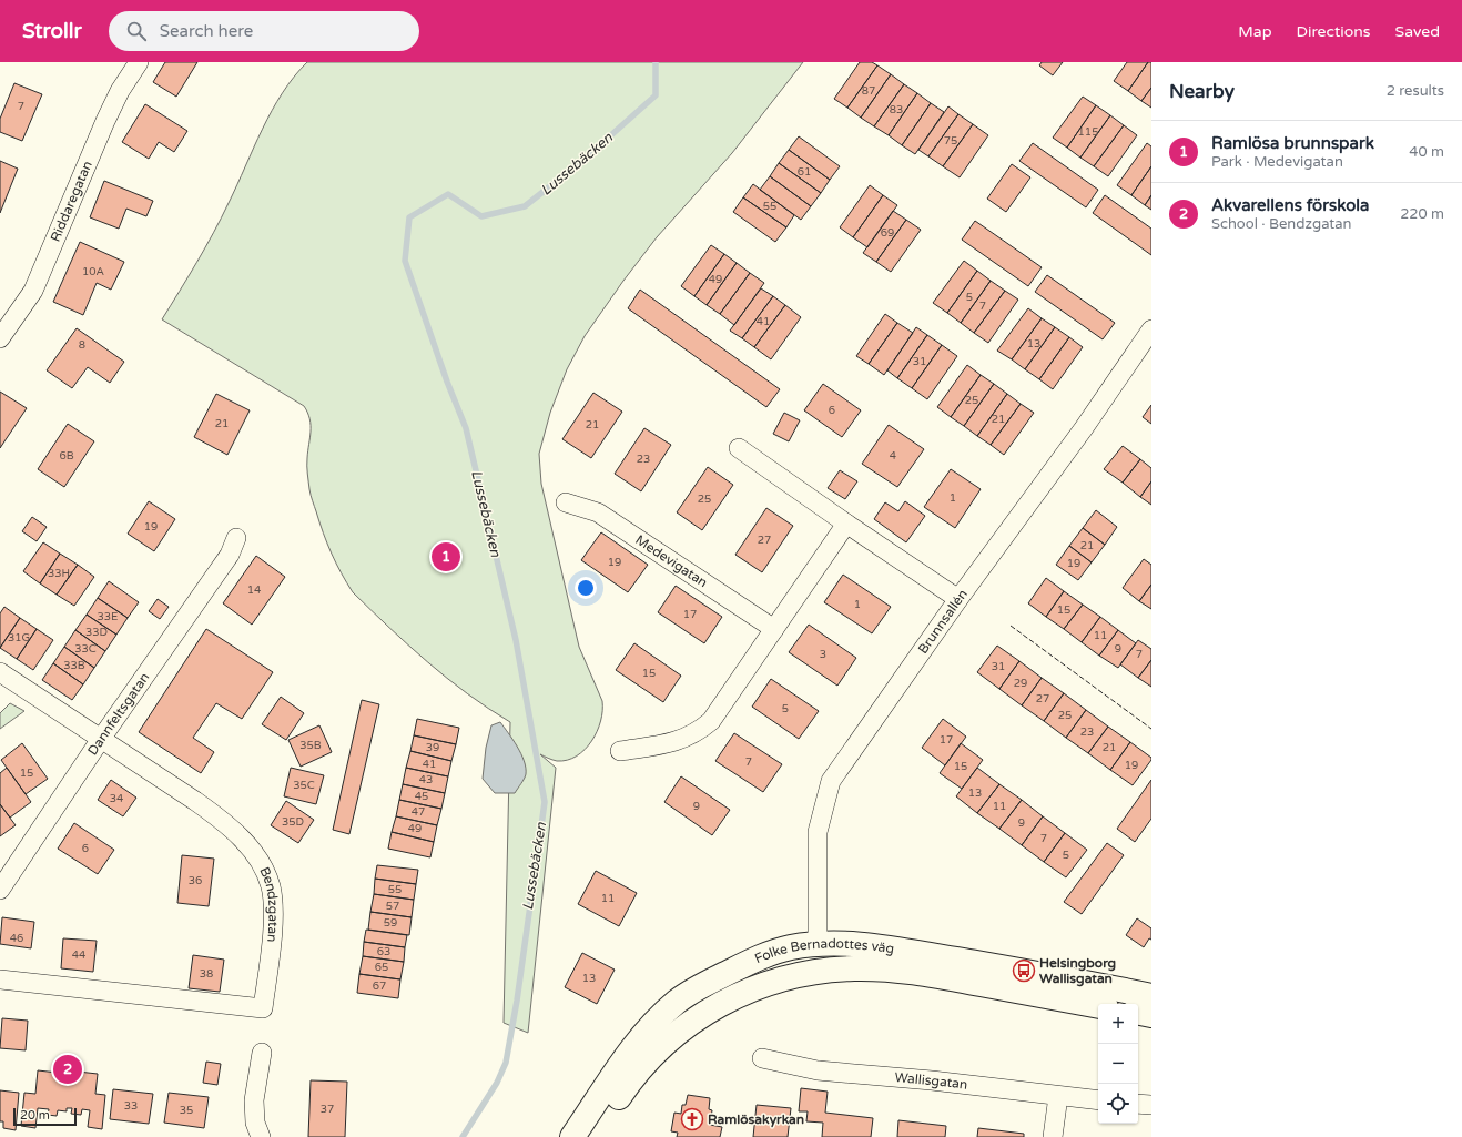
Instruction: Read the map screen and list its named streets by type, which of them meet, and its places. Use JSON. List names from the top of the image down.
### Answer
{
  "streets": {
    "street": [
      "Riddaregatan",
      "Medevigatan",
      "Brunnsallén",
      "Dannfeltsgatan",
      "Bendzgatan",
      "Folke Bernadottes väg",
      "Wallisgatan"
    ]
  },
  "crossings": [
    ["Brunnsallén", "Folke Bernadottes väg"],
    ["Dannfeltsgatan", "Bendzgatan"]
  ],
  "water": ["Lussebäcken"],
  "places": {
    "bus stop": ["Helsingborg Wallisgatan"],
    "church": ["Ramlösakyrkan"]
  },
  "house_numbers": [
    "87",
    "7",
    "83",
    "115",
    "75",
    "61",
    "55",
    "69",
    "10A",
    "49",
    "5",
    "7",
    "41",
    "13",
    "8",
    "31",
    "25",
    "6",
    "21",
    "21",
    "21",
    "6B",
    "4",
    "23",
    "1",
    "25",
    "19",
    "27",
    "21",
    "19",
    "19",
    "33H",
    "14",
    "1",
    "15",
    "17",
    "33E",
    "33D",
    "11",
    "31G",
    "33C",
    "9",
    "3",
    "7",
    "33B",
    "31",
    "15",
    "29",
    "27",
    "5",
    "25",
    "23",
    "17",
    "35B",
    "39",
    "21",
    "7",
    "41",
    "19",
    "15",
    "15",
    "43",
    "35C",
    "13",
    "45",
    "34",
    "9",
    "11",
    "47",
    "35D",
    "9",
    "49",
    "7",
    "6",
    "5",
    "36",
    "55",
    "11",
    "57",
    "59",
    "46",
    "63",
    "44",
    "65",
    "38",
    "13",
    "67",
    "33",
    "37",
    "35"
  ],
  "scale_bar": "20 m",
  "page": {
    "header": "Strollr",
    "search": "Search here",
    "nav": ["Map", "Directions", "Saved"],
    "heading": ["Nearby", "2 results"],
    "list": [
      {
        "mark": "1",
        "name": "Ramlösa brunnspark",
        "note": "Park · Medevigatan",
        "value": "40 m"
      },
      {
        "mark": "2",
        "name": "Akvarellens förskola",
        "note": "School · Bendzgatan",
        "value": "220 m"
      }
    ],
    "pins": ["1", "2"],
    "map_buttons": ["+", "−"],
    "scale": "20 m"
  }
}
